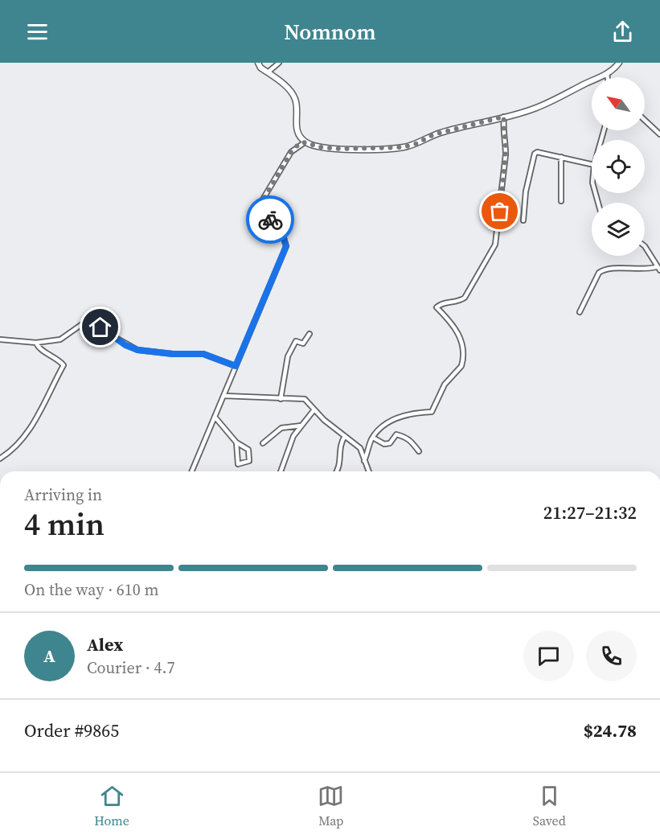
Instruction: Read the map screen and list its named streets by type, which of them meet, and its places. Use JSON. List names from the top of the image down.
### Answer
{
  "north": "top left",
  "page": {
    "header": "Nomnom",
    "heading": ["4 min", "Arriving in", "21:27–21:32"],
    "panel": [
      "Alex",
      "Courier · 4.7",
      "Order #9865",
      "$24.78"
    ],
    "bar": "On the way · 610 m",
    "round": "A",
    "tabs": ["Home", "Map", "Saved"]
  }
}
